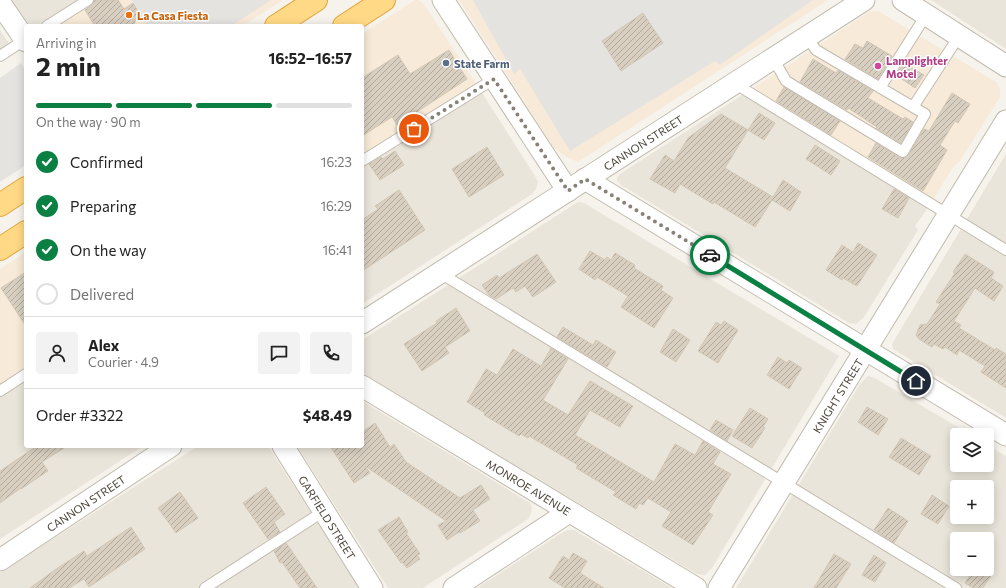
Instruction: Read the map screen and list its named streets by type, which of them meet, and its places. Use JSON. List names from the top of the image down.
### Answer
{
  "streets": {
    "street": [
      "CANNON STREET",
      "KNIGHT STREET",
      "MONROE AVENUE",
      "GARFIELD STREET"
    ]
  },
  "places": ["La Casa Fiesta", "State Farm", "Lamplighter Motel"],
  "page": {
    "heading": ["2 min", "Arriving in", "16:52–16:57"],
    "panel": [
      "Alex",
      "Courier · 4.9",
      "Order #3322",
      "$48.49"
    ],
    "bar": "On the way · 90 m",
    "list": [
      ["Confirmed", "16:23"],
      ["Preparing", "16:29"],
      ["On the way", "16:41"],
      "Delivered"
    ],
    "map_buttons": ["+", "−"]
  }
}
